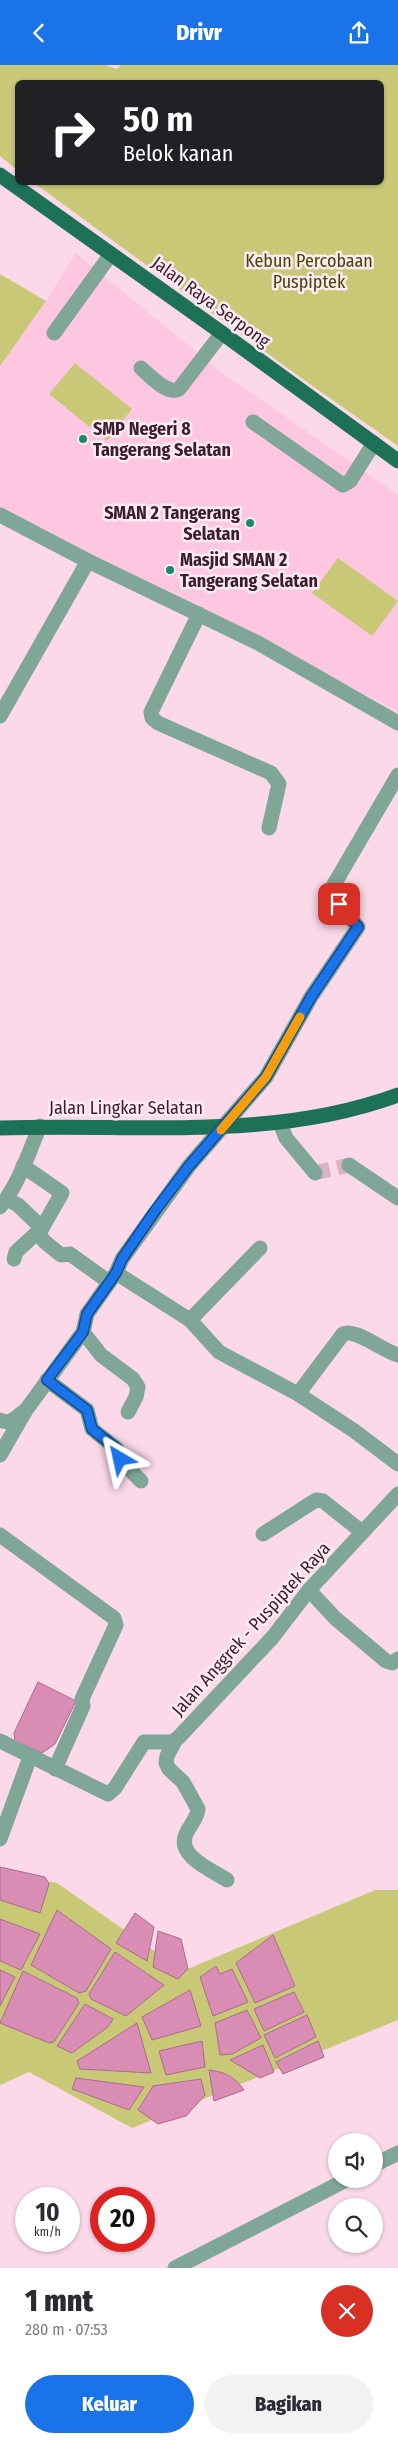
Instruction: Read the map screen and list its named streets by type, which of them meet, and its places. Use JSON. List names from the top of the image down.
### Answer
{
  "streets": {
    "main road": ["Jalan Raya Serpong", "Jalan Lingkar Selatan"],
    "street": ["Jalan Anggrek - Puspiptek Raya"]
  },
  "parks": ["Kebun Percobaan Puspiptek"],
  "places": ["SMP Negeri 8 Tangerang Selatan", "SMAN 2 Tangerang Selatan", "Masjid SMAN 2 Tangerang Selatan"],
  "page": {
    "header": "Drivr",
    "turn": ["50 m", "Belok kanan"],
    "speed": "10 km/h",
    "limit": "20",
    "heading": ["1 mnt", "280 m · 07:53"],
    "buttons": ["Keluar", "Bagikan"]
  }
}
